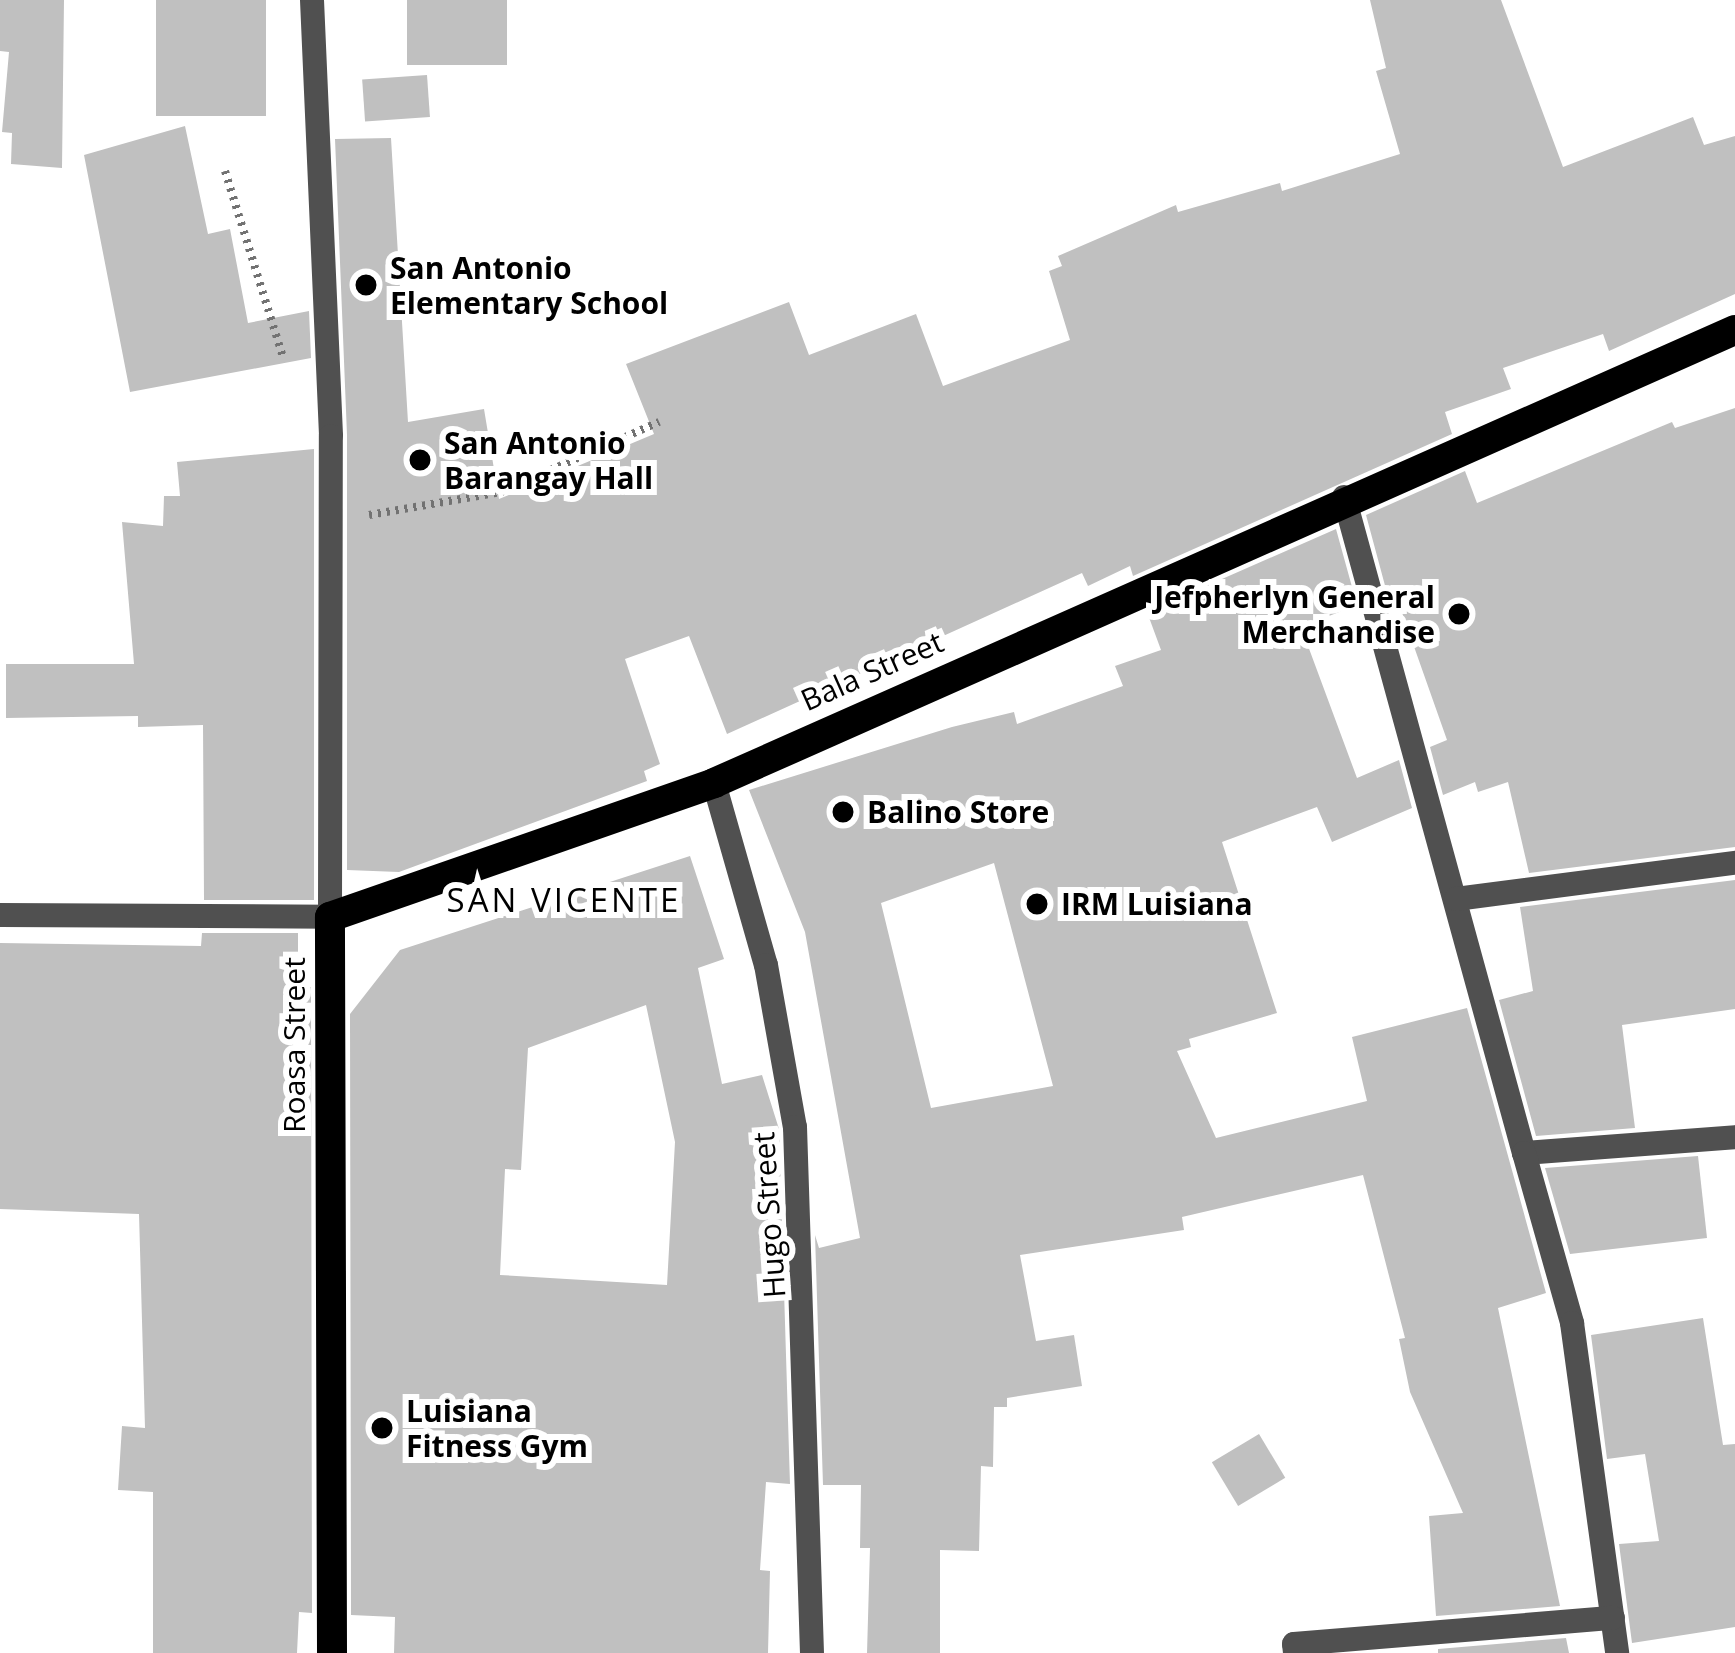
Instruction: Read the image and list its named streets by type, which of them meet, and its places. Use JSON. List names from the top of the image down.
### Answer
{
  "streets": {
    "main road": ["Bala Street", "Roasa Street"],
    "street": ["Hugo Street"]
  },
  "crossings": [
    ["Bala Street", "Roasa Street"],
    ["Bala Street", "Hugo Street"]
  ],
  "districts": ["SAN VICENTE"],
  "places": [
    "San Antonio Elementary School",
    "San Antonio Barangay Hall",
    "Jefpherlyn General Merchandise",
    "Balino Store",
    "IRM Luisiana",
    "Luisiana Fitness Gym"
  ]
}
